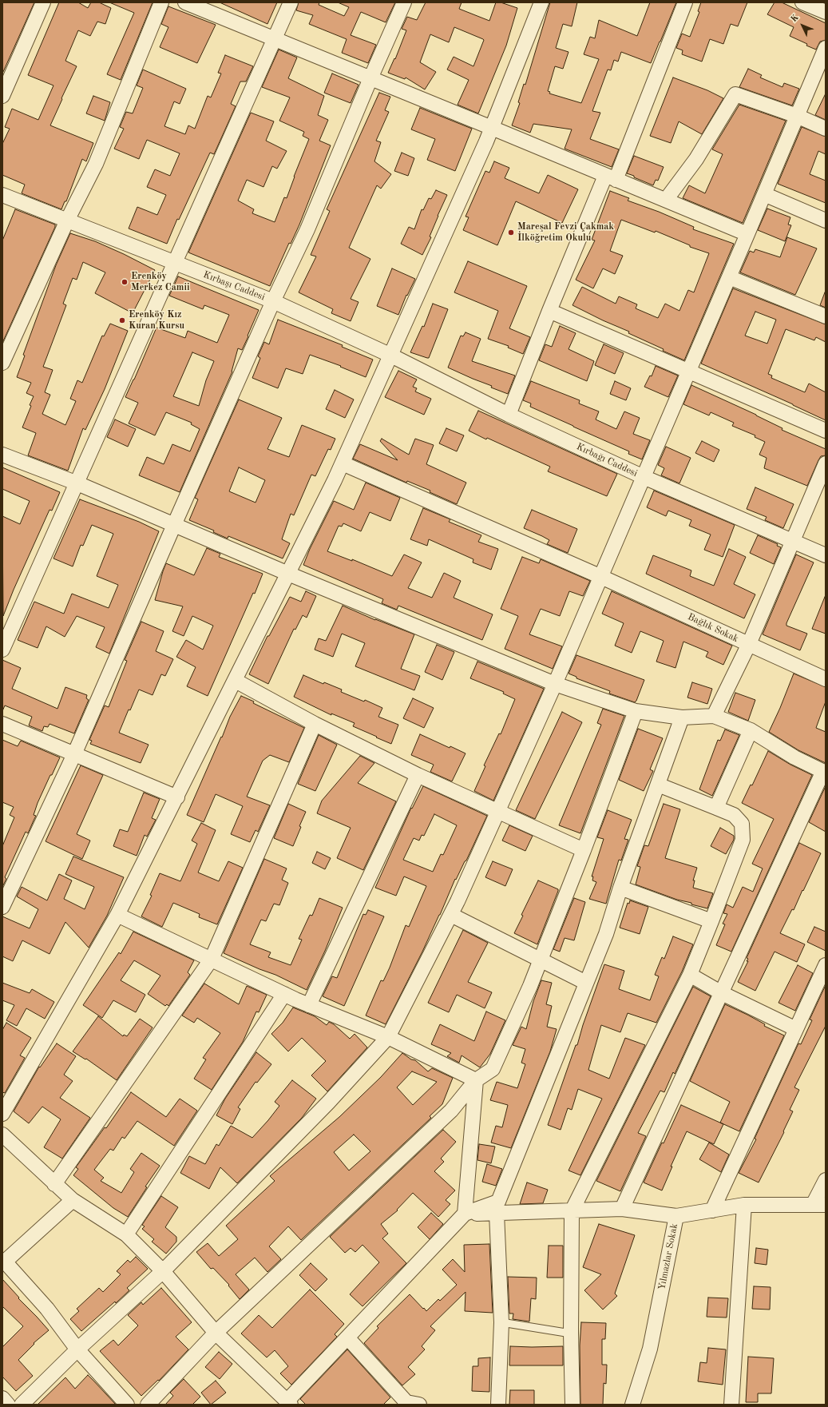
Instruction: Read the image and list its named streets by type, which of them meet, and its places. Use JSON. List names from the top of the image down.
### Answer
{
  "streets": {
    "street": [
      "Kırbaşı Caddesi",
      "Kırbağı Caddesi",
      "Bağlık Sokak",
      "Yılmazlar Sokak"
    ]
  },
  "crossings": [
    ["Kırbaşı Caddesi", "Kırbağı Caddesi"]
  ],
  "places": ["Mareşal Fevzi Çakmak İlköğretim Okulu", "Erenköy Merkez Camii", "Erenköy Kız Kuran Kursu"],
  "north": "top left"
}
